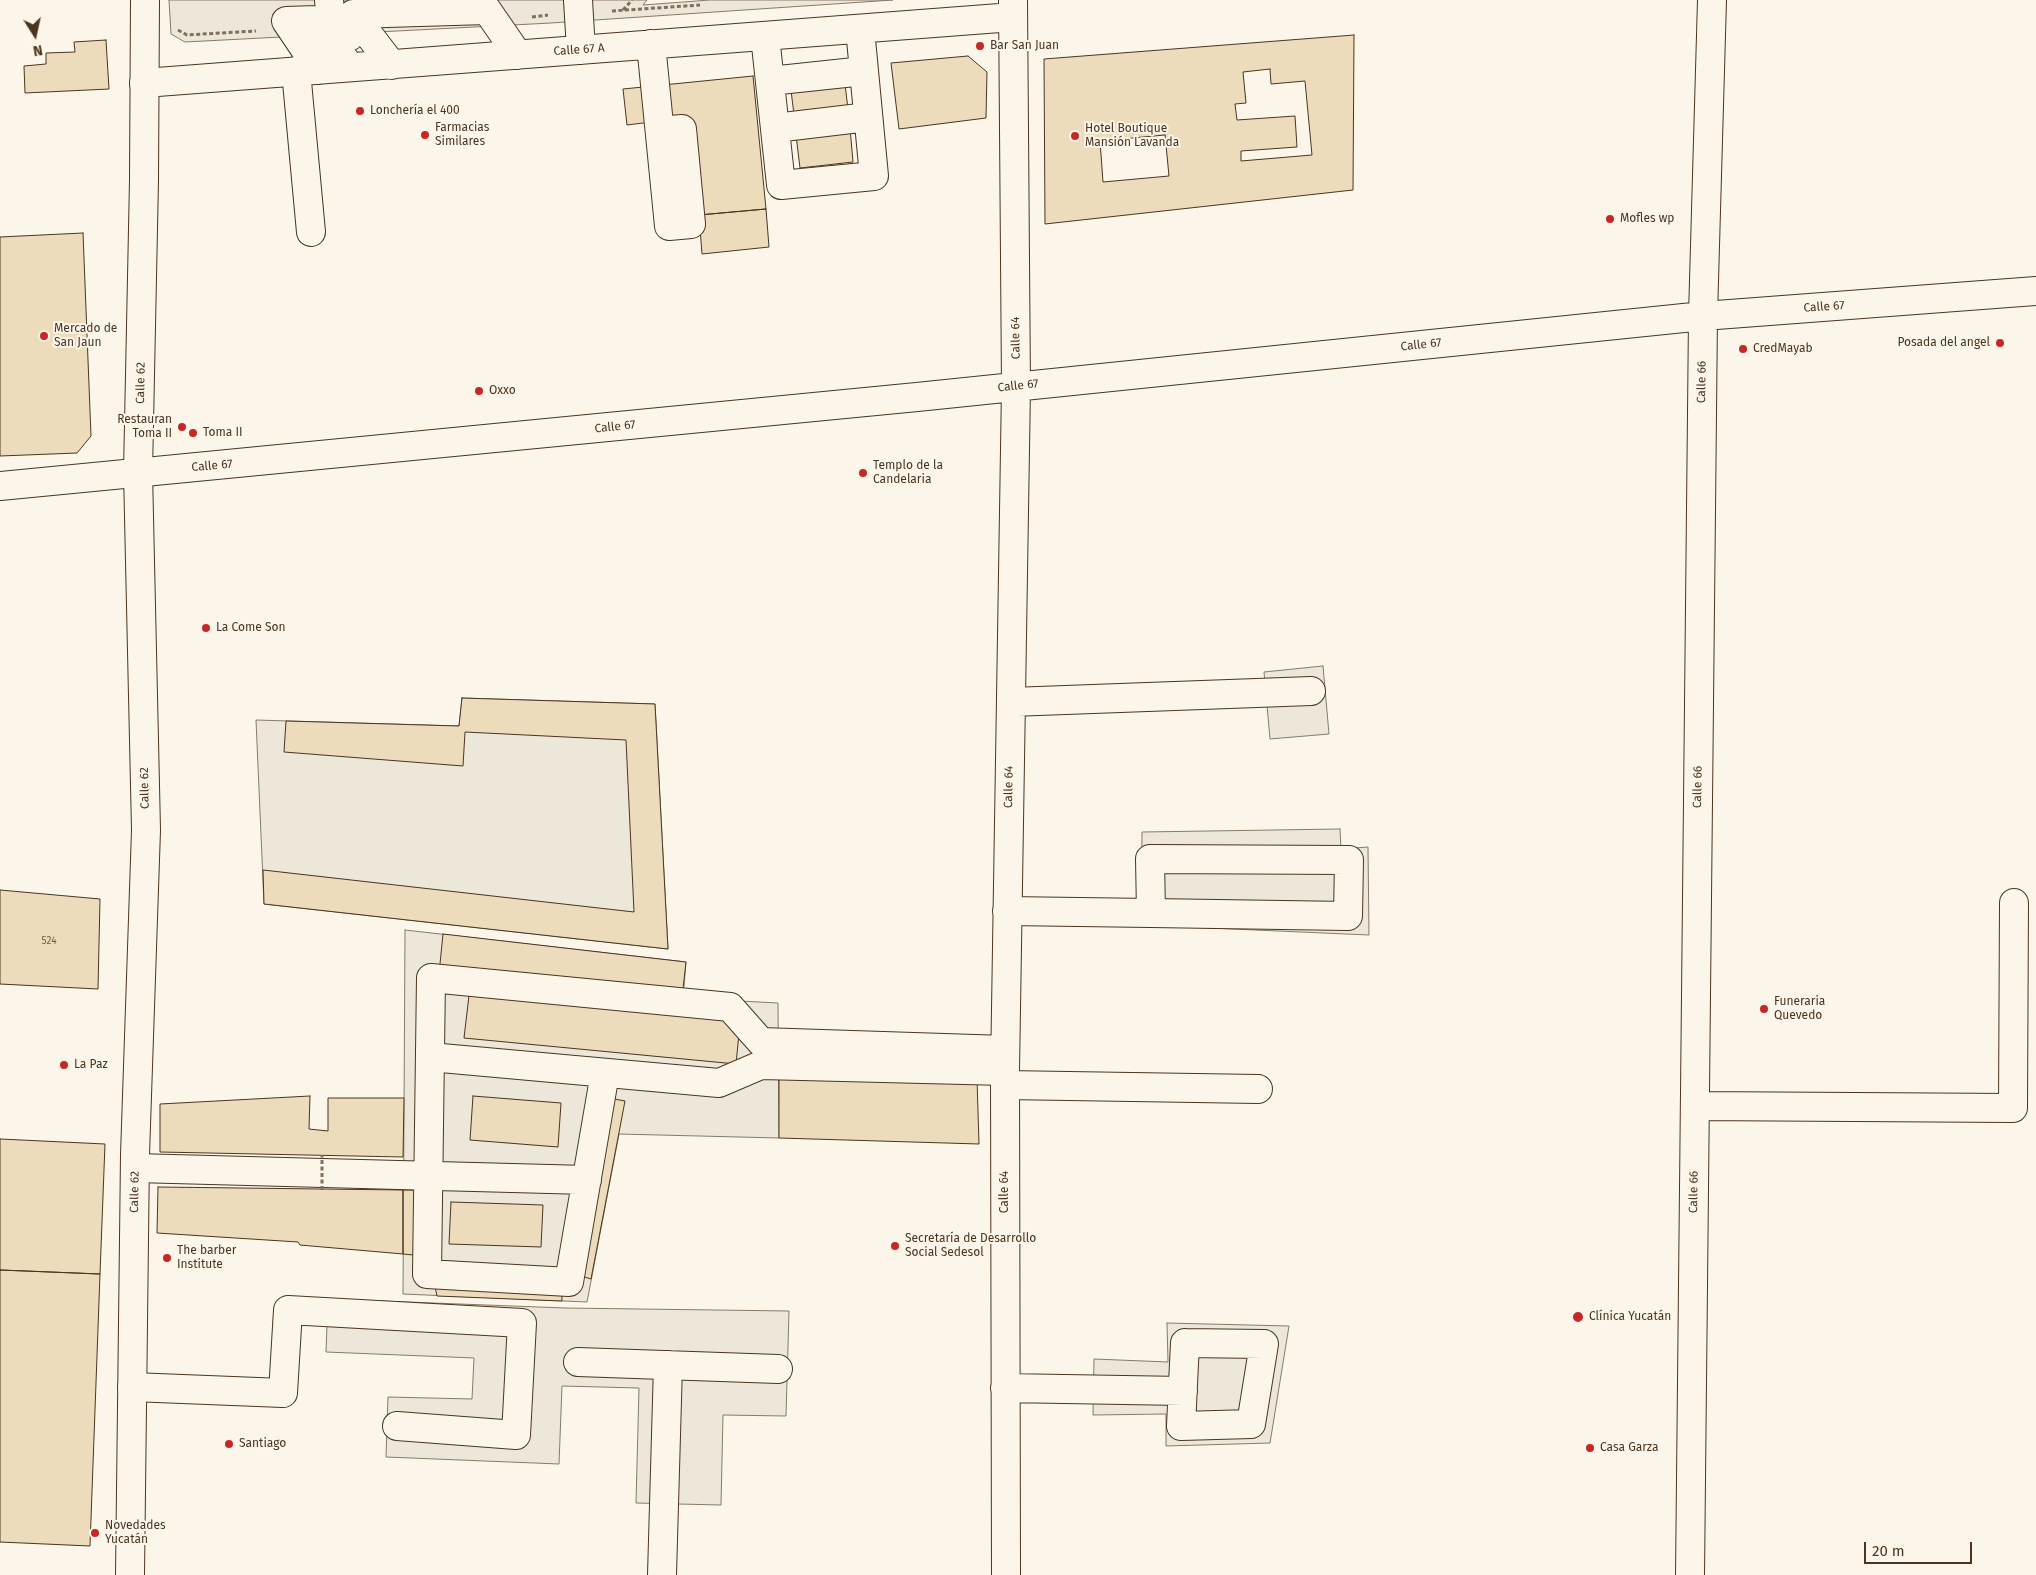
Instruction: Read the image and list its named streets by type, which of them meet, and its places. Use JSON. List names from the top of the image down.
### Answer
{
  "streets": {
    "street": [
      "Calle 67 A",
      "Calle 67",
      "Calle 64",
      "Calle 66",
      "Calle 62"
    ]
  },
  "crossings": [
    ["Calle 67 A", "Calle 64"],
    ["Calle 67 A", "Calle 62"],
    ["Calle 67", "Calle 64"],
    ["Calle 67", "Calle 66"],
    ["Calle 67", "Calle 62"]
  ],
  "places": [
    "Bar San Juan",
    "Lonchería el 400",
    "Farmacias Similares",
    "Hotel Boutique Mansión Lavanda",
    "Mofles wp",
    "Mercado de San Jaun",
    "Posada del angel",
    "CredMayab",
    "Oxxo",
    "Restauran Toma II",
    "Toma II",
    "Templo de la Candelaria",
    "La Come Son",
    "Funeraria Quevedo",
    "La Paz",
    "Secretaría de Desarrollo Social Sedesol",
    "The barber Institute",
    "Clínica Yucatán",
    "Santiago",
    "Casa Garza",
    "Novedades Yucatán"
  ],
  "house_numbers": ["524"],
  "scale_bar": "20 m",
  "north": "bottom"
}
